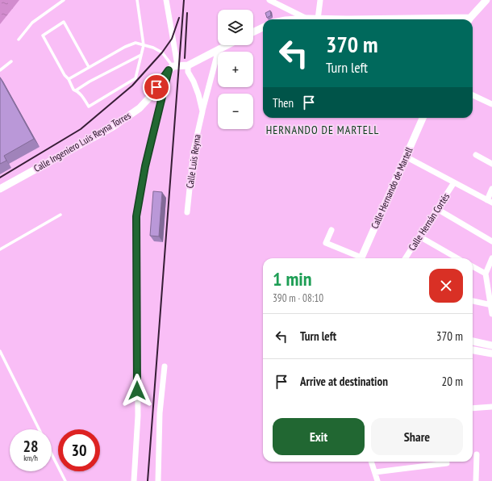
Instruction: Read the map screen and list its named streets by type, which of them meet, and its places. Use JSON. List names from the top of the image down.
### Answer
{
  "streets": {
    "street": [
      "Calle Ingeniero Luis Reyna Torres",
      "Calle Luis Reyna",
      "Calle Hernando de Martell",
      "Calle Hernán Cortés"
    ]
  },
  "districts": ["HERNANDO DE MARTELL"],
  "page": {
    "map_buttons": ["+", "−"],
    "turn": ["370 m", "Turn left"],
    "then": "Then",
    "heading": ["1 min", "390 m · 08:10"],
    "list": [
      {
        "name": "Turn left",
        "value": "370 m"
      },
      {
        "name": "Arrive at destination",
        "value": "20 m"
      }
    ],
    "buttons": ["Exit", "Share"],
    "speed": "28 km/h",
    "limit": "30"
  }
}
